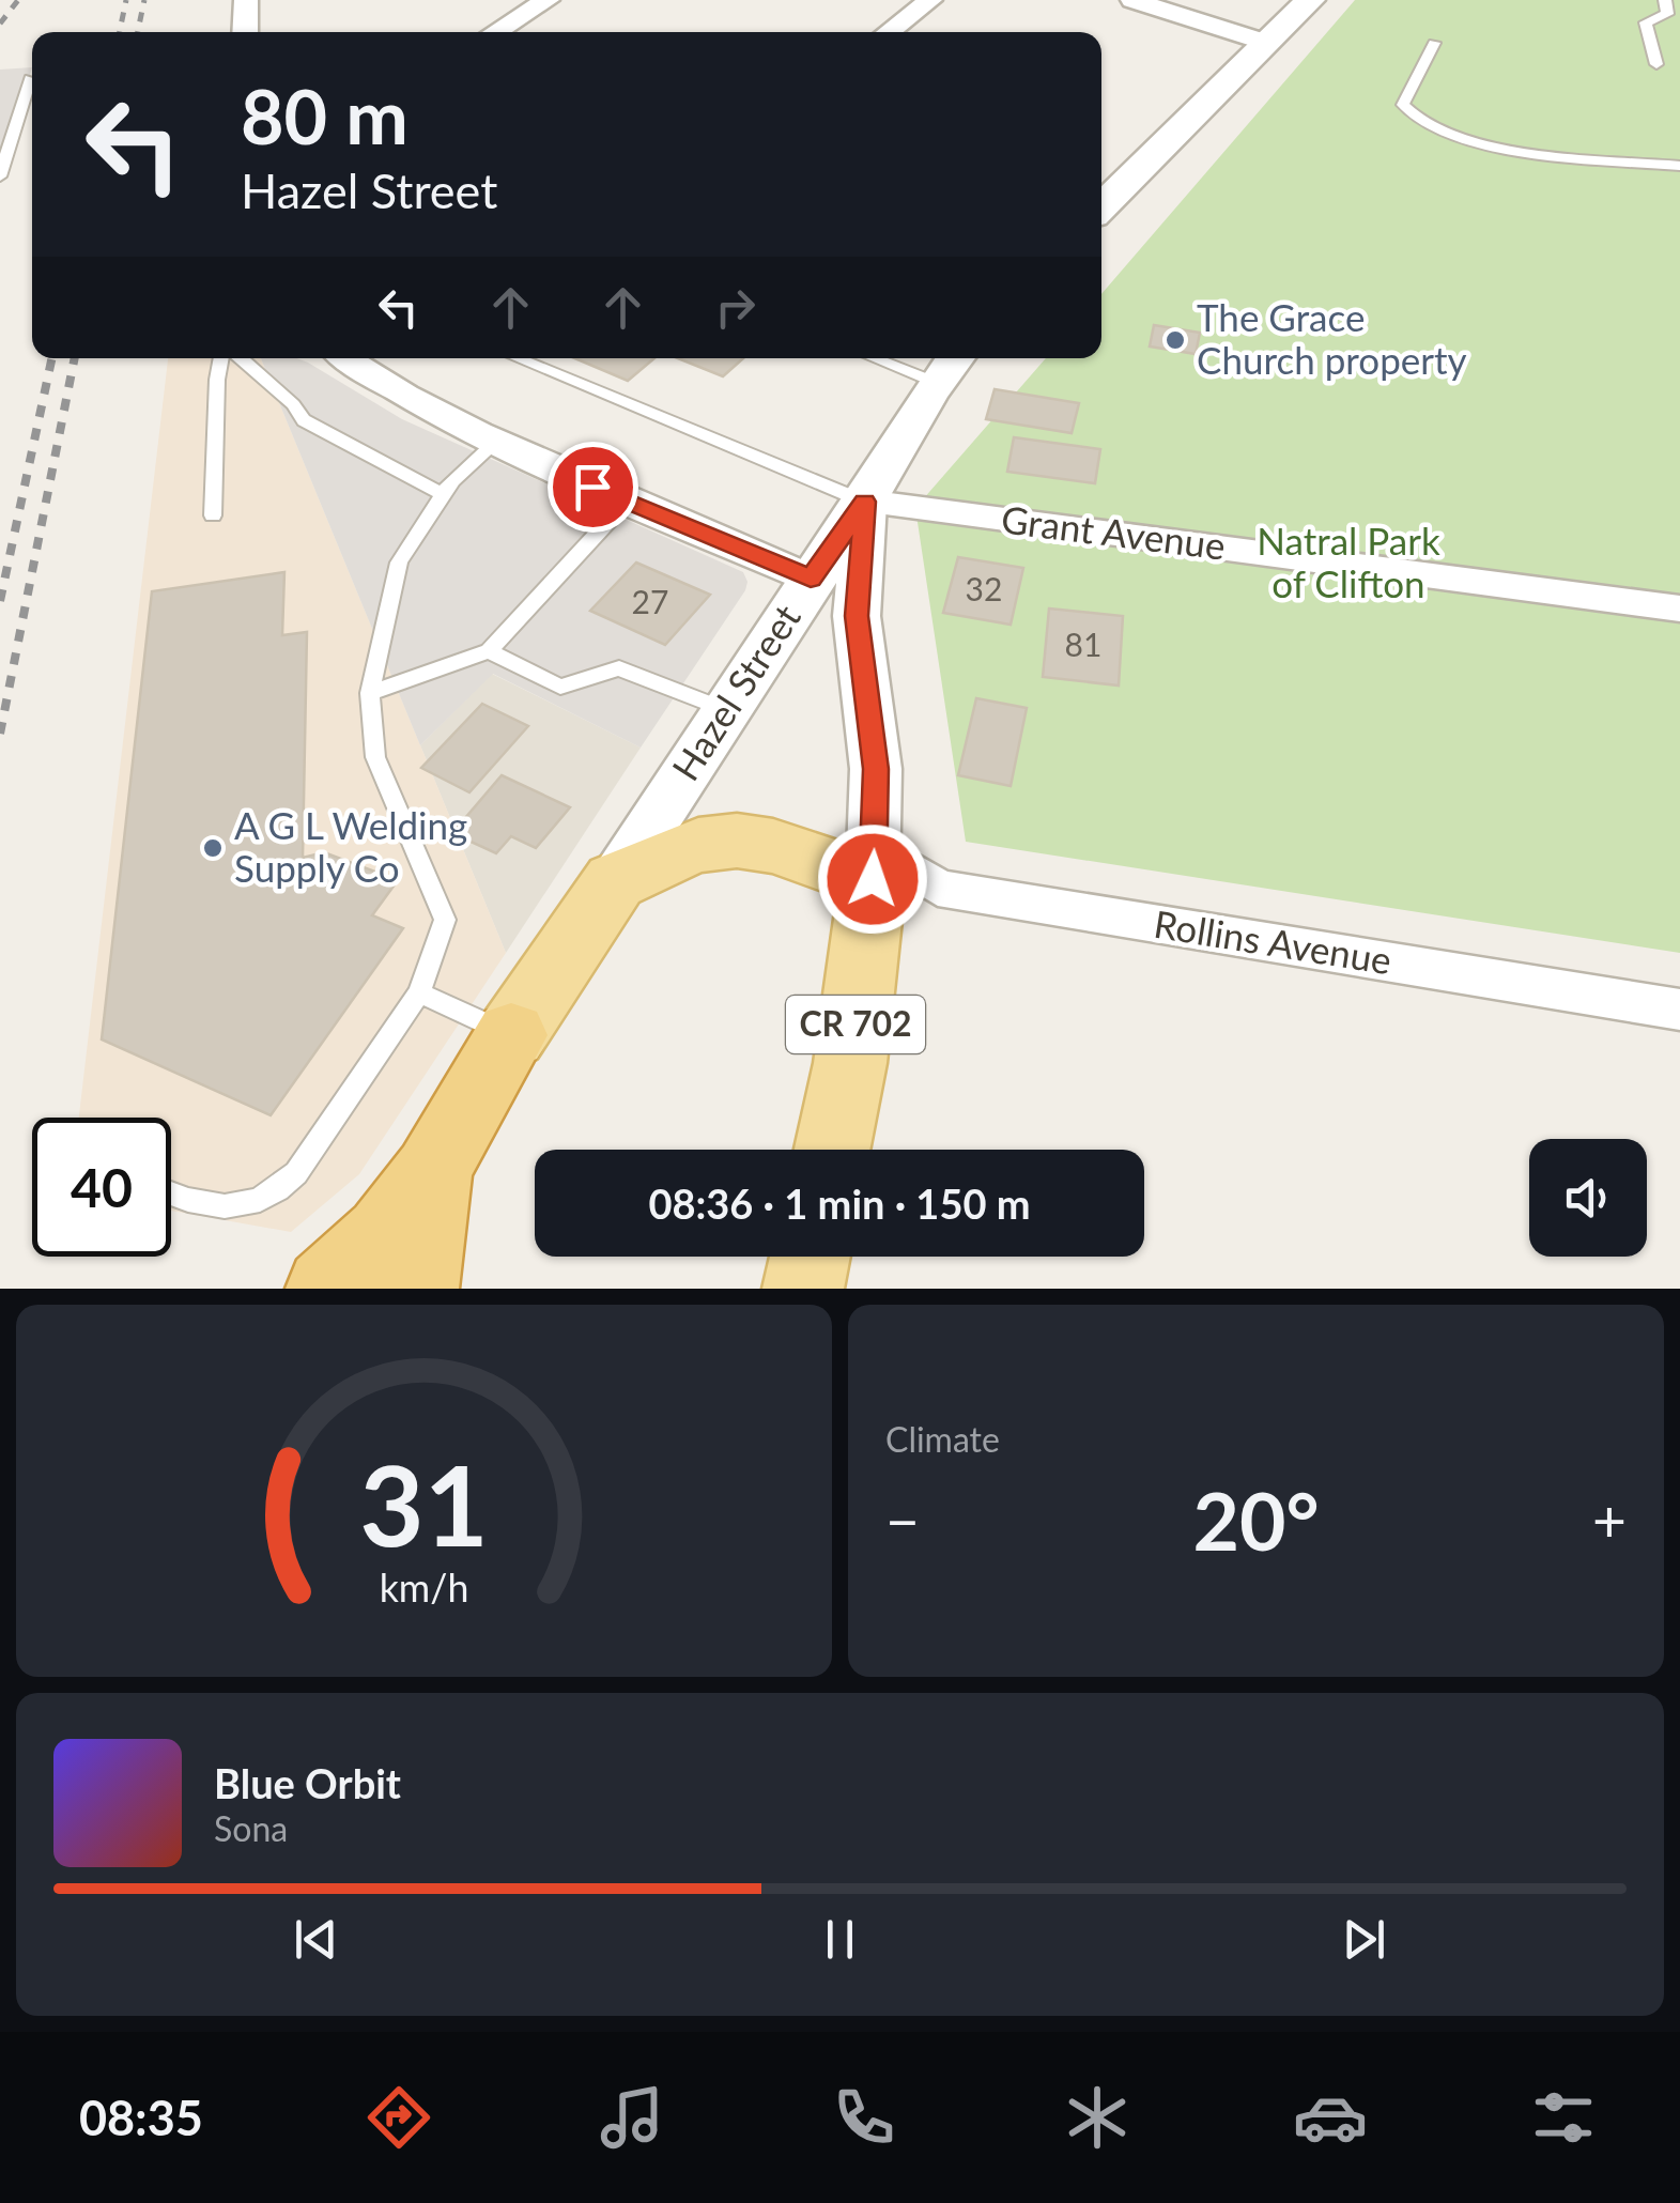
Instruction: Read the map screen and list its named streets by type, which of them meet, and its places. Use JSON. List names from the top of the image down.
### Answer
{
  "streets": {
    "main road": ["Hazel Street", "Rollins Avenue", "CR 702"],
    "street": ["Grant Avenue"]
  },
  "crossings": [
    ["Grant Avenue", "Hazel Street"],
    ["Grant Avenue", "CR 702"],
    ["Hazel Street", "Rollins Avenue"],
    ["Hazel Street", "CR 702"],
    ["Rollins Avenue", "CR 702"]
  ],
  "parks": ["Natral Park of Clifton"],
  "places": ["The Grace Church property", "A G L Welding Supply Co"],
  "house_numbers": ["32", "27", "81"],
  "page": {
    "turn": ["80 m", "Hazel Street"],
    "limit": "40",
    "trip": "08:36 · 1 min · 150 m",
    "tile": "Climate",
    "heat": ["−", "20°", "+"],
    "song": ["Blue Orbit", "Sona"],
    "tabs": "08:35",
    "gauge": ["31", "km/h"]
  }
}
